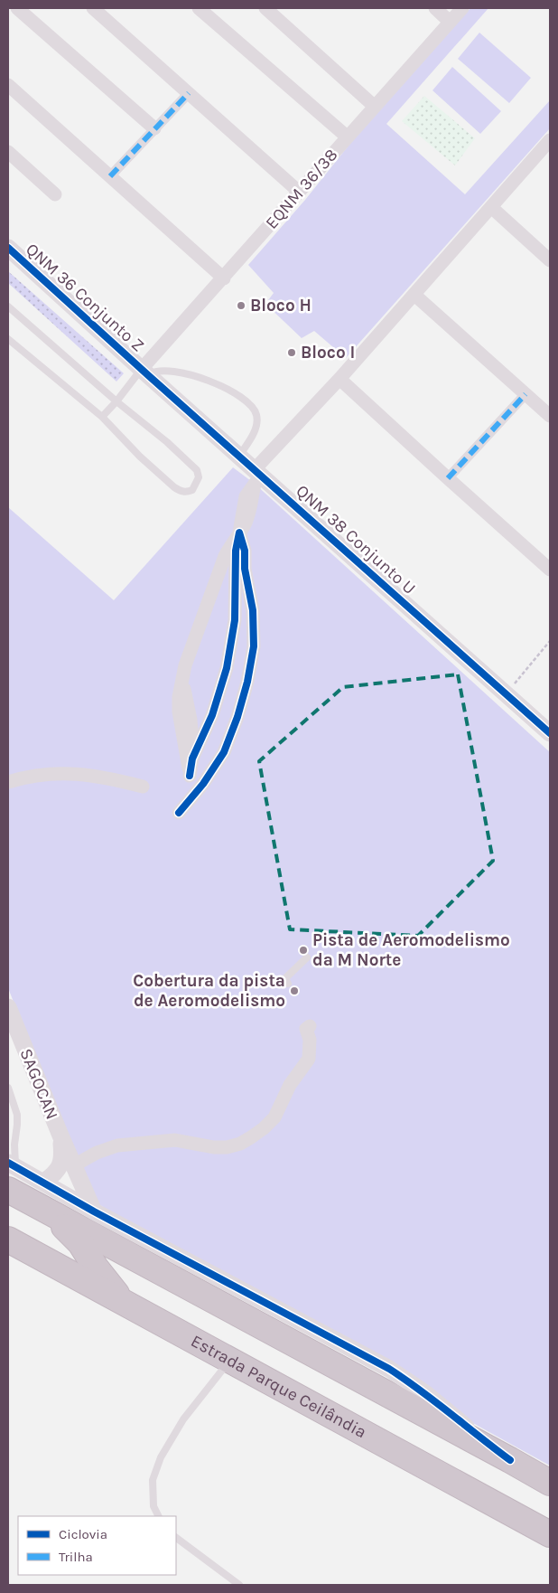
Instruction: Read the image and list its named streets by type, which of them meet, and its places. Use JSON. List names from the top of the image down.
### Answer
{
  "streets": {
    "highway": ["Estrada Parque Ceilândia"],
    "street": [
      "EQNM 36/38",
      "QNM 36 Conjunto Z",
      "QNM 38 Conjunto U",
      "SAGOCAN"
    ]
  },
  "crossings": [
    ["EQNM 36/38", "QNM 36 Conjunto Z"],
    ["EQNM 36/38", "QNM 38 Conjunto U"],
    ["QNM 36 Conjunto Z", "QNM 38 Conjunto U"]
  ],
  "places": [
    "Bloco H",
    "Bloco I",
    "Pista de Aeromodelismo da M Norte",
    "Cobertura da pista de Aeromodelismo"
  ],
  "legend": ["Ciclovia", "Trilha"]
}
